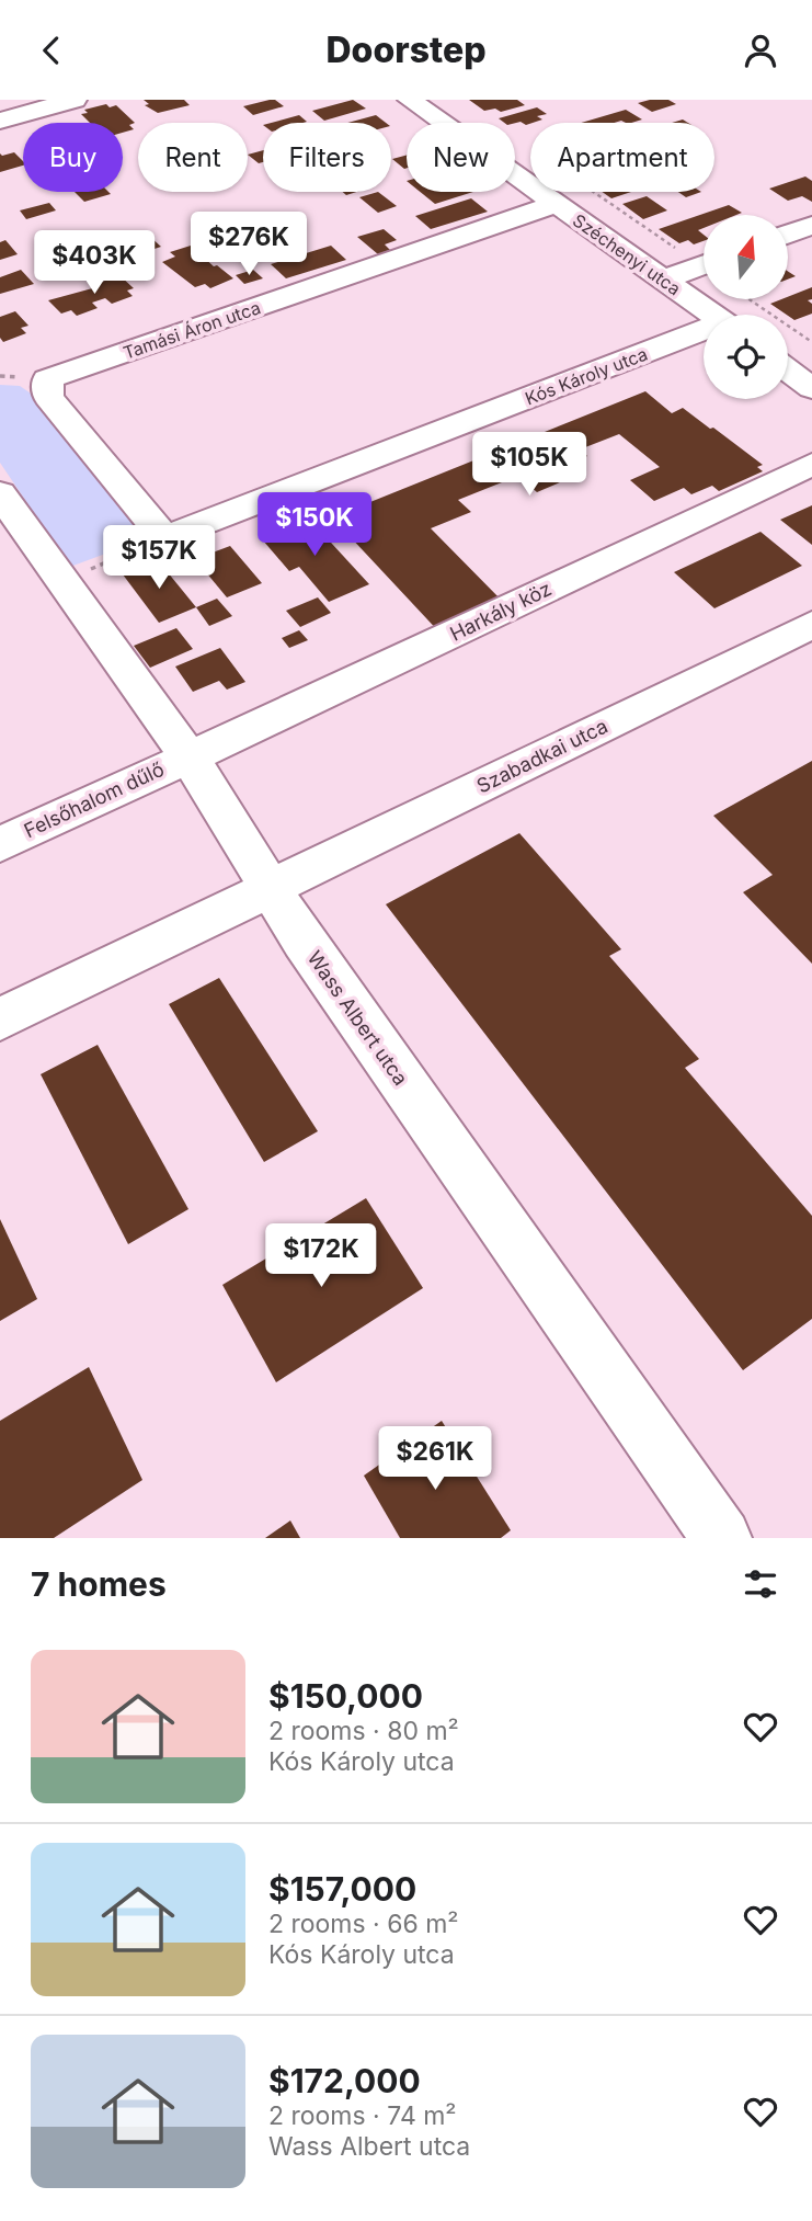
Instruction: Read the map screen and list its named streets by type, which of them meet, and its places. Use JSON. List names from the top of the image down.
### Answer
{
  "streets": {
    "street": [
      "Széchenyi utca",
      "Tamási Áron utca",
      "Kós Károly utca",
      "Harkály köz",
      "Szabadkai utca",
      "Felsőhalom dűlő",
      "Wass Albert utca"
    ]
  },
  "crossings": [
    ["Széchenyi utca", "Tamási Áron utca"],
    ["Tamási Áron utca", "Kós Károly utca"],
    ["Harkály köz", "Felsőhalom dűlő"],
    ["Harkály köz", "Wass Albert utca"],
    ["Szabadkai utca", "Wass Albert utca"],
    ["Felsőhalom dűlő", "Wass Albert utca"]
  ],
  "north": "top",
  "page": {
    "header": "Doorstep",
    "chip": [
      "Buy",
      "Rent",
      "Filters",
      "New",
      "Apartment"
    ],
    "price": [
      "$276K",
      "$403K",
      "$105K",
      "$150K",
      "$157K",
      "$172K",
      "$261K"
    ],
    "heading": "7 homes",
    "list": [
      {
        "name": "$150,000",
        "note": "2 rooms · 80 m² · Kós Károly utca"
      },
      {
        "name": "$157,000",
        "note": "2 rooms · 66 m² · Kós Károly utca"
      },
      {
        "name": "$172,000",
        "note": "2 rooms · 74 m² · Wass Albert utca"
      }
    ]
  }
}
